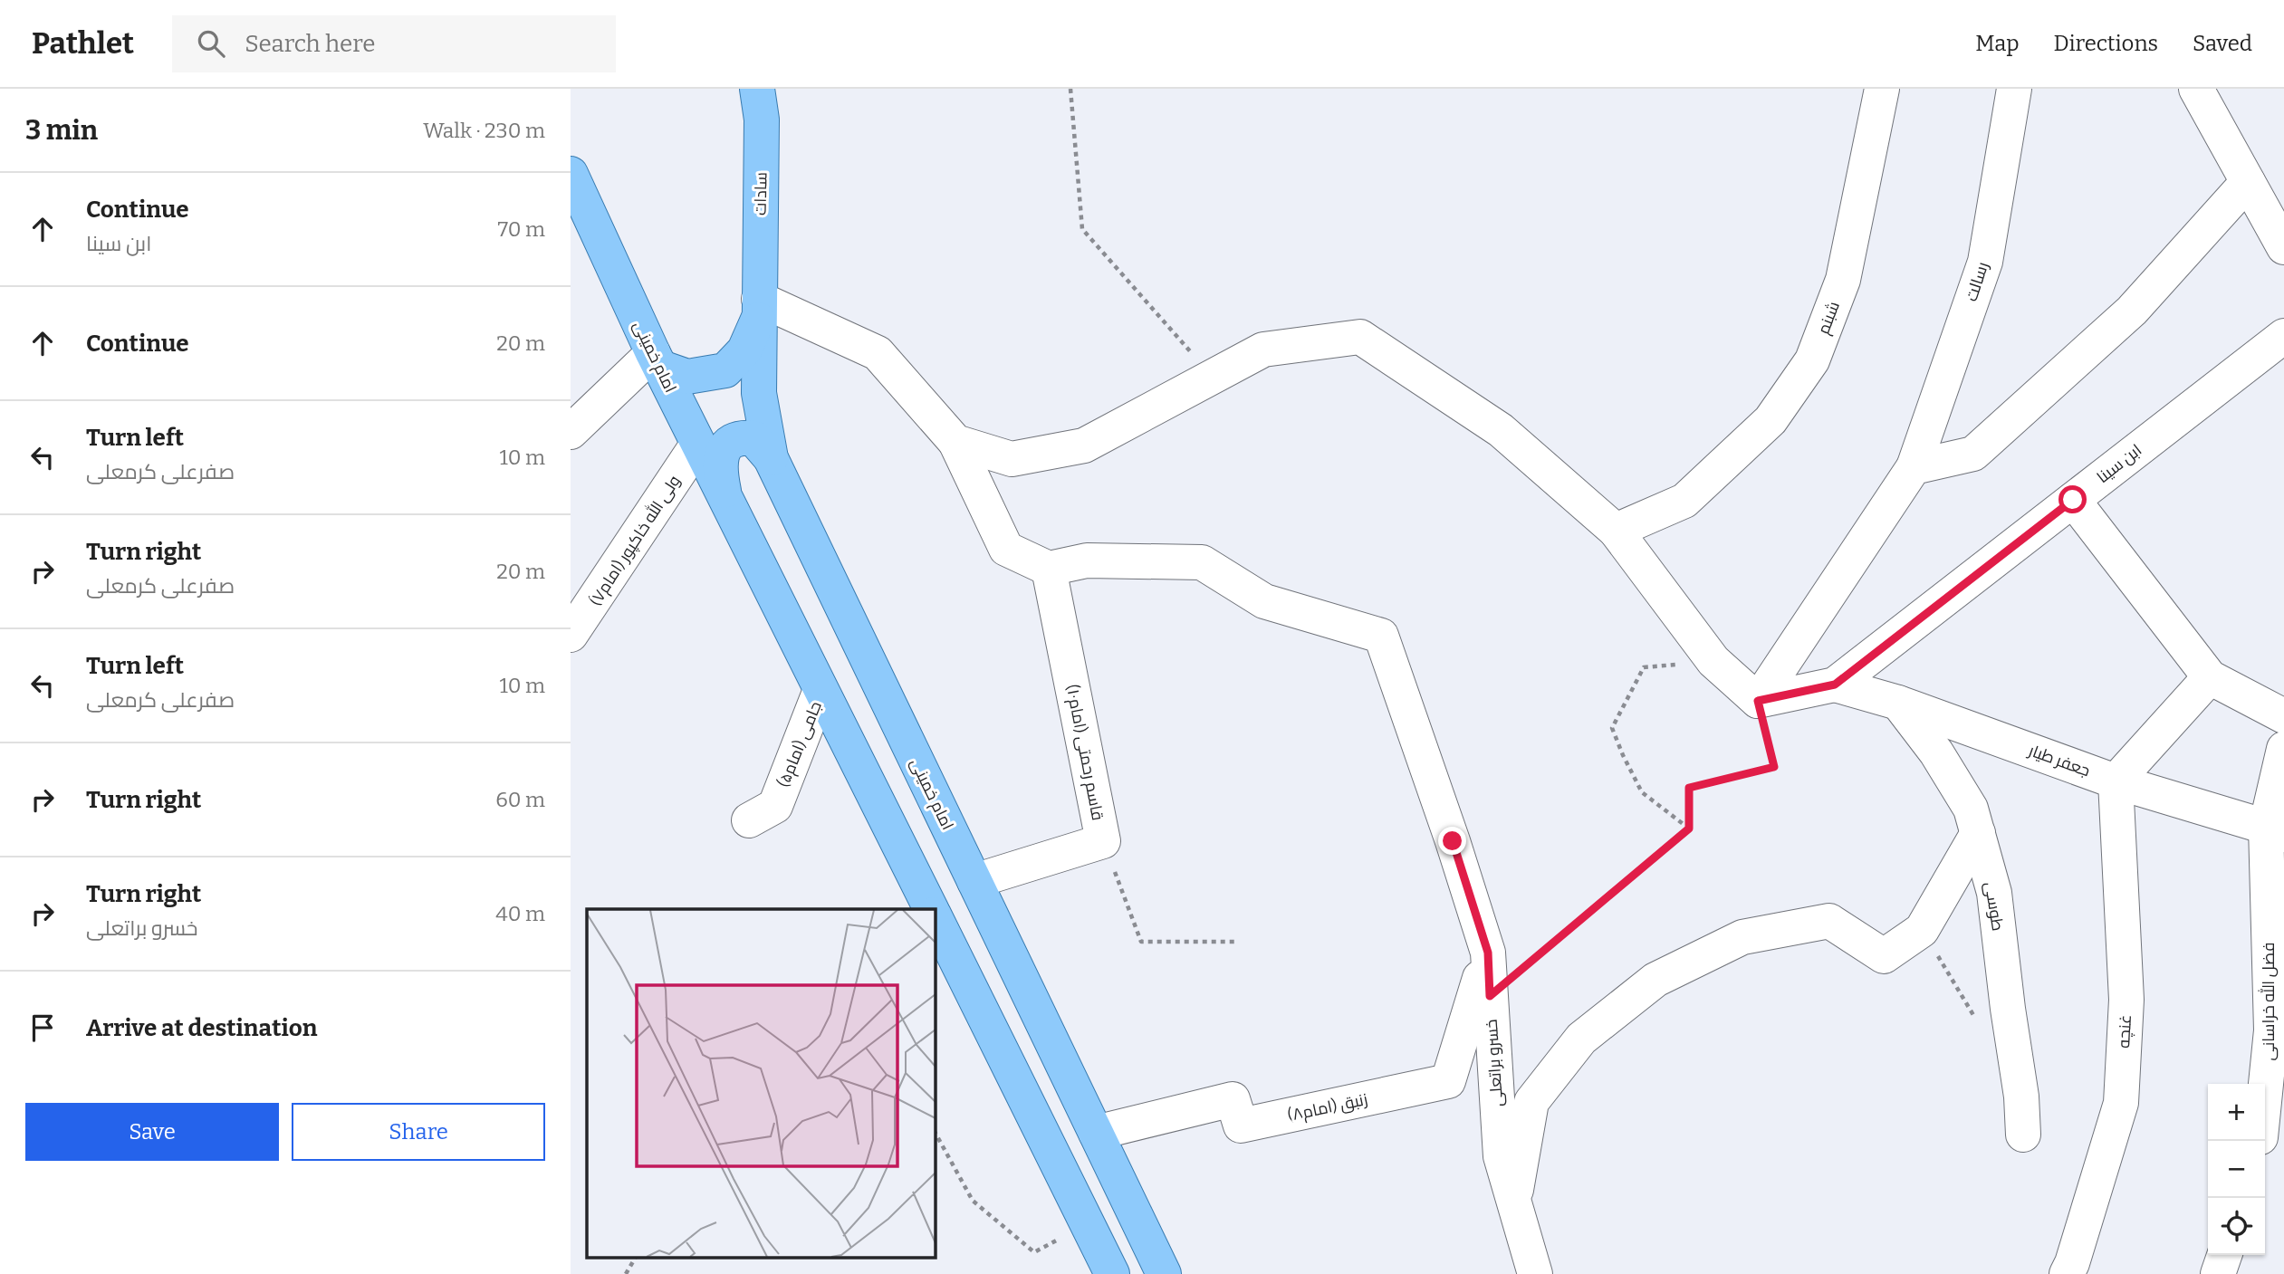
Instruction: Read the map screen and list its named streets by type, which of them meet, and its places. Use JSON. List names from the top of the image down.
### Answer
{
  "streets": {
    "main road": ["سادات", "امام خمینی"],
    "street": [
      "رسالت",
      "شبنم",
      "ابن سینا",
      "ولی الله خاکپور (امام۷)",
      "جامی (امام۵)",
      "قاسم رحمتی (امام۱۰)",
      "جعفر طیار",
      "طوسی",
      "فضل الله خراسانی",
      "غنچه",
      "خسرو براتعلی",
      "زنبق (امام۸)"
    ]
  },
  "crossings": [
    ["سادات", "امام خمینی"],
    ["امام خمینی", "ولی الله خاکپور (امام۷)"],
    ["امام خمینی", "جامی (امام۵)"],
    ["امام خمینی", "قاسم رحمتی (امام۱۰)"],
    ["امام خمینی", "زنبق (امام۸)"],
    ["ابن سینا", "جعفر طیار"],
    ["قاسم رحمتی (امام۱۰)", "خسرو براتعلی"],
    ["جعفر طیار", "طوسی"],
    ["جعفر طیار", "فضل الله خراسانی"],
    ["جعفر طیار", "غنچه"],
    ["خسرو براتعلی", "زنبق (امام۸)"]
  ],
  "page": {
    "header": "Pathlet",
    "search": "Search here",
    "nav": ["Map", "Directions", "Saved"],
    "heading": ["3 min", "Walk · 230 m"],
    "list": [
      ["Continue", "ابن سینا", "70 m"],
      ["Continue", "20 m"],
      ["Turn left", "صفرعلی کرمعلی", "10 m"],
      ["Turn right", "صفرعلی کرمعلی", "20 m"],
      ["Turn left", "صفرعلی کرمعلی", "10 m"],
      ["Turn right", "60 m"],
      ["Turn right", "خسرو براتعلی", "40 m"],
      "Arrive at destination"
    ],
    "buttons": ["Save", "Share"],
    "map_buttons": ["+", "−"]
  }
}
